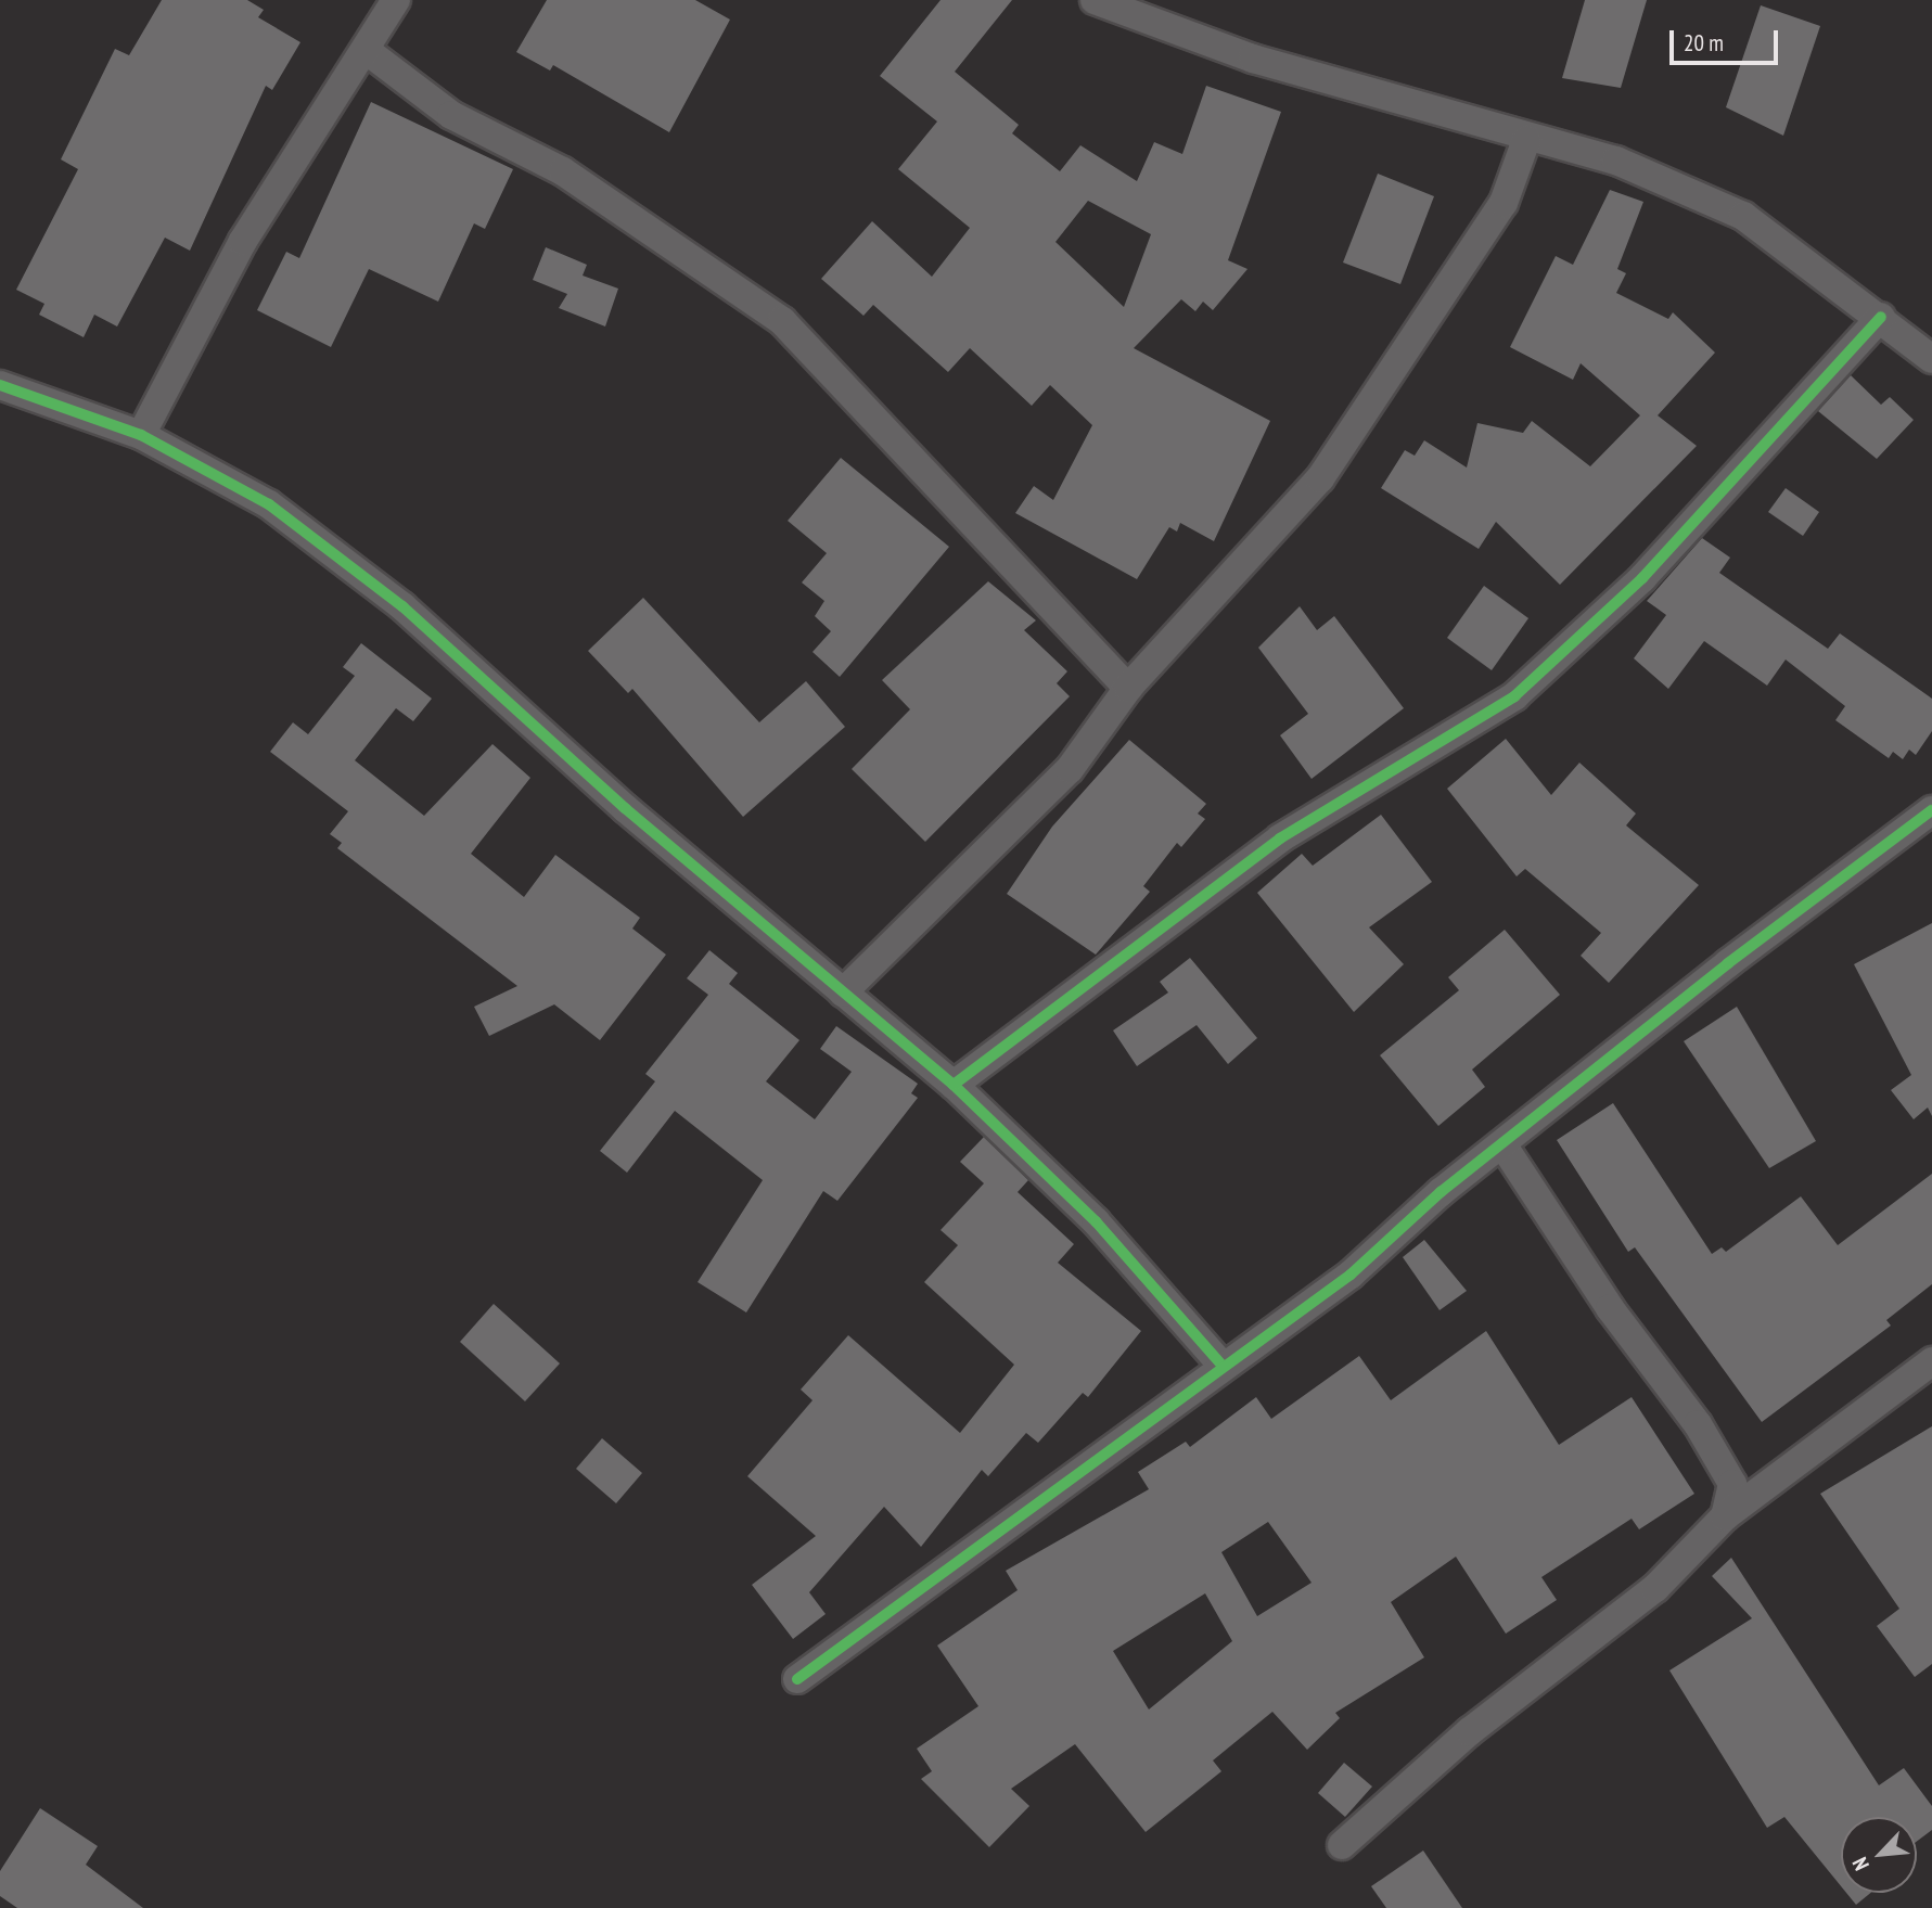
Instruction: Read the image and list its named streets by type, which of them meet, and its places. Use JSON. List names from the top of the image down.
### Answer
{
  "scale_bar": "20 m",
  "north": "bottom left"
}
